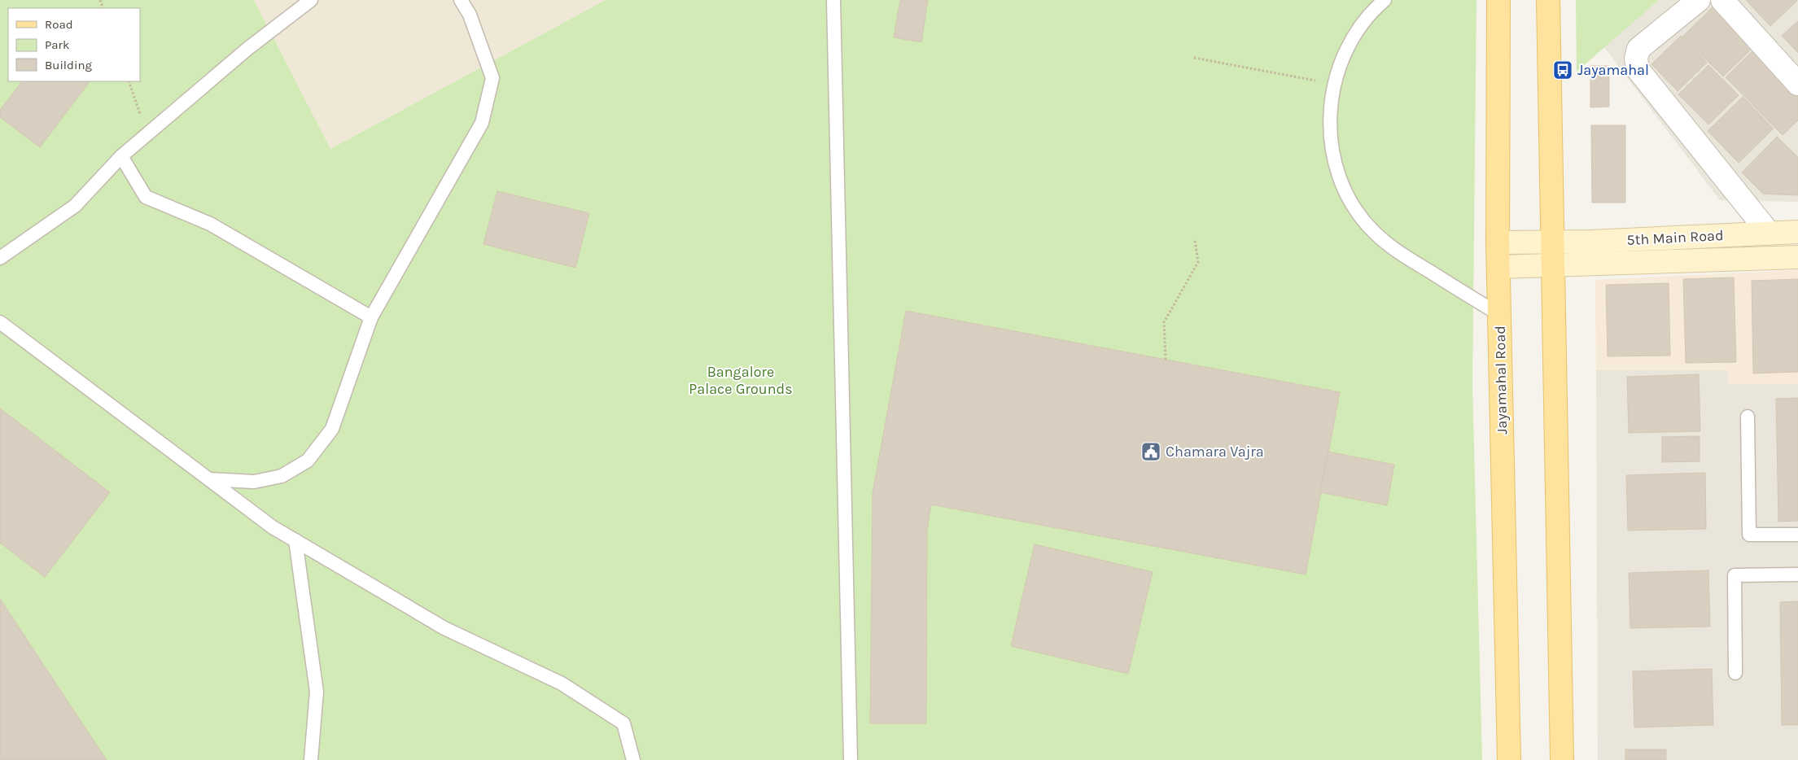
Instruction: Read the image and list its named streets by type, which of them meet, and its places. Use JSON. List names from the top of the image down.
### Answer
{
  "streets": {
    "main road": ["Jayamahal Road"],
    "street": ["5th Main Road"]
  },
  "crossings": [
    ["5th Main Road", "Jayamahal Road"]
  ],
  "parks": ["Bangalore Palace Grounds"],
  "places": {
    "bus stop": ["Jayamahal"],
    "public building": ["Chamara Vajra"]
  },
  "legend": ["Road", "Park", "Building"]
}
